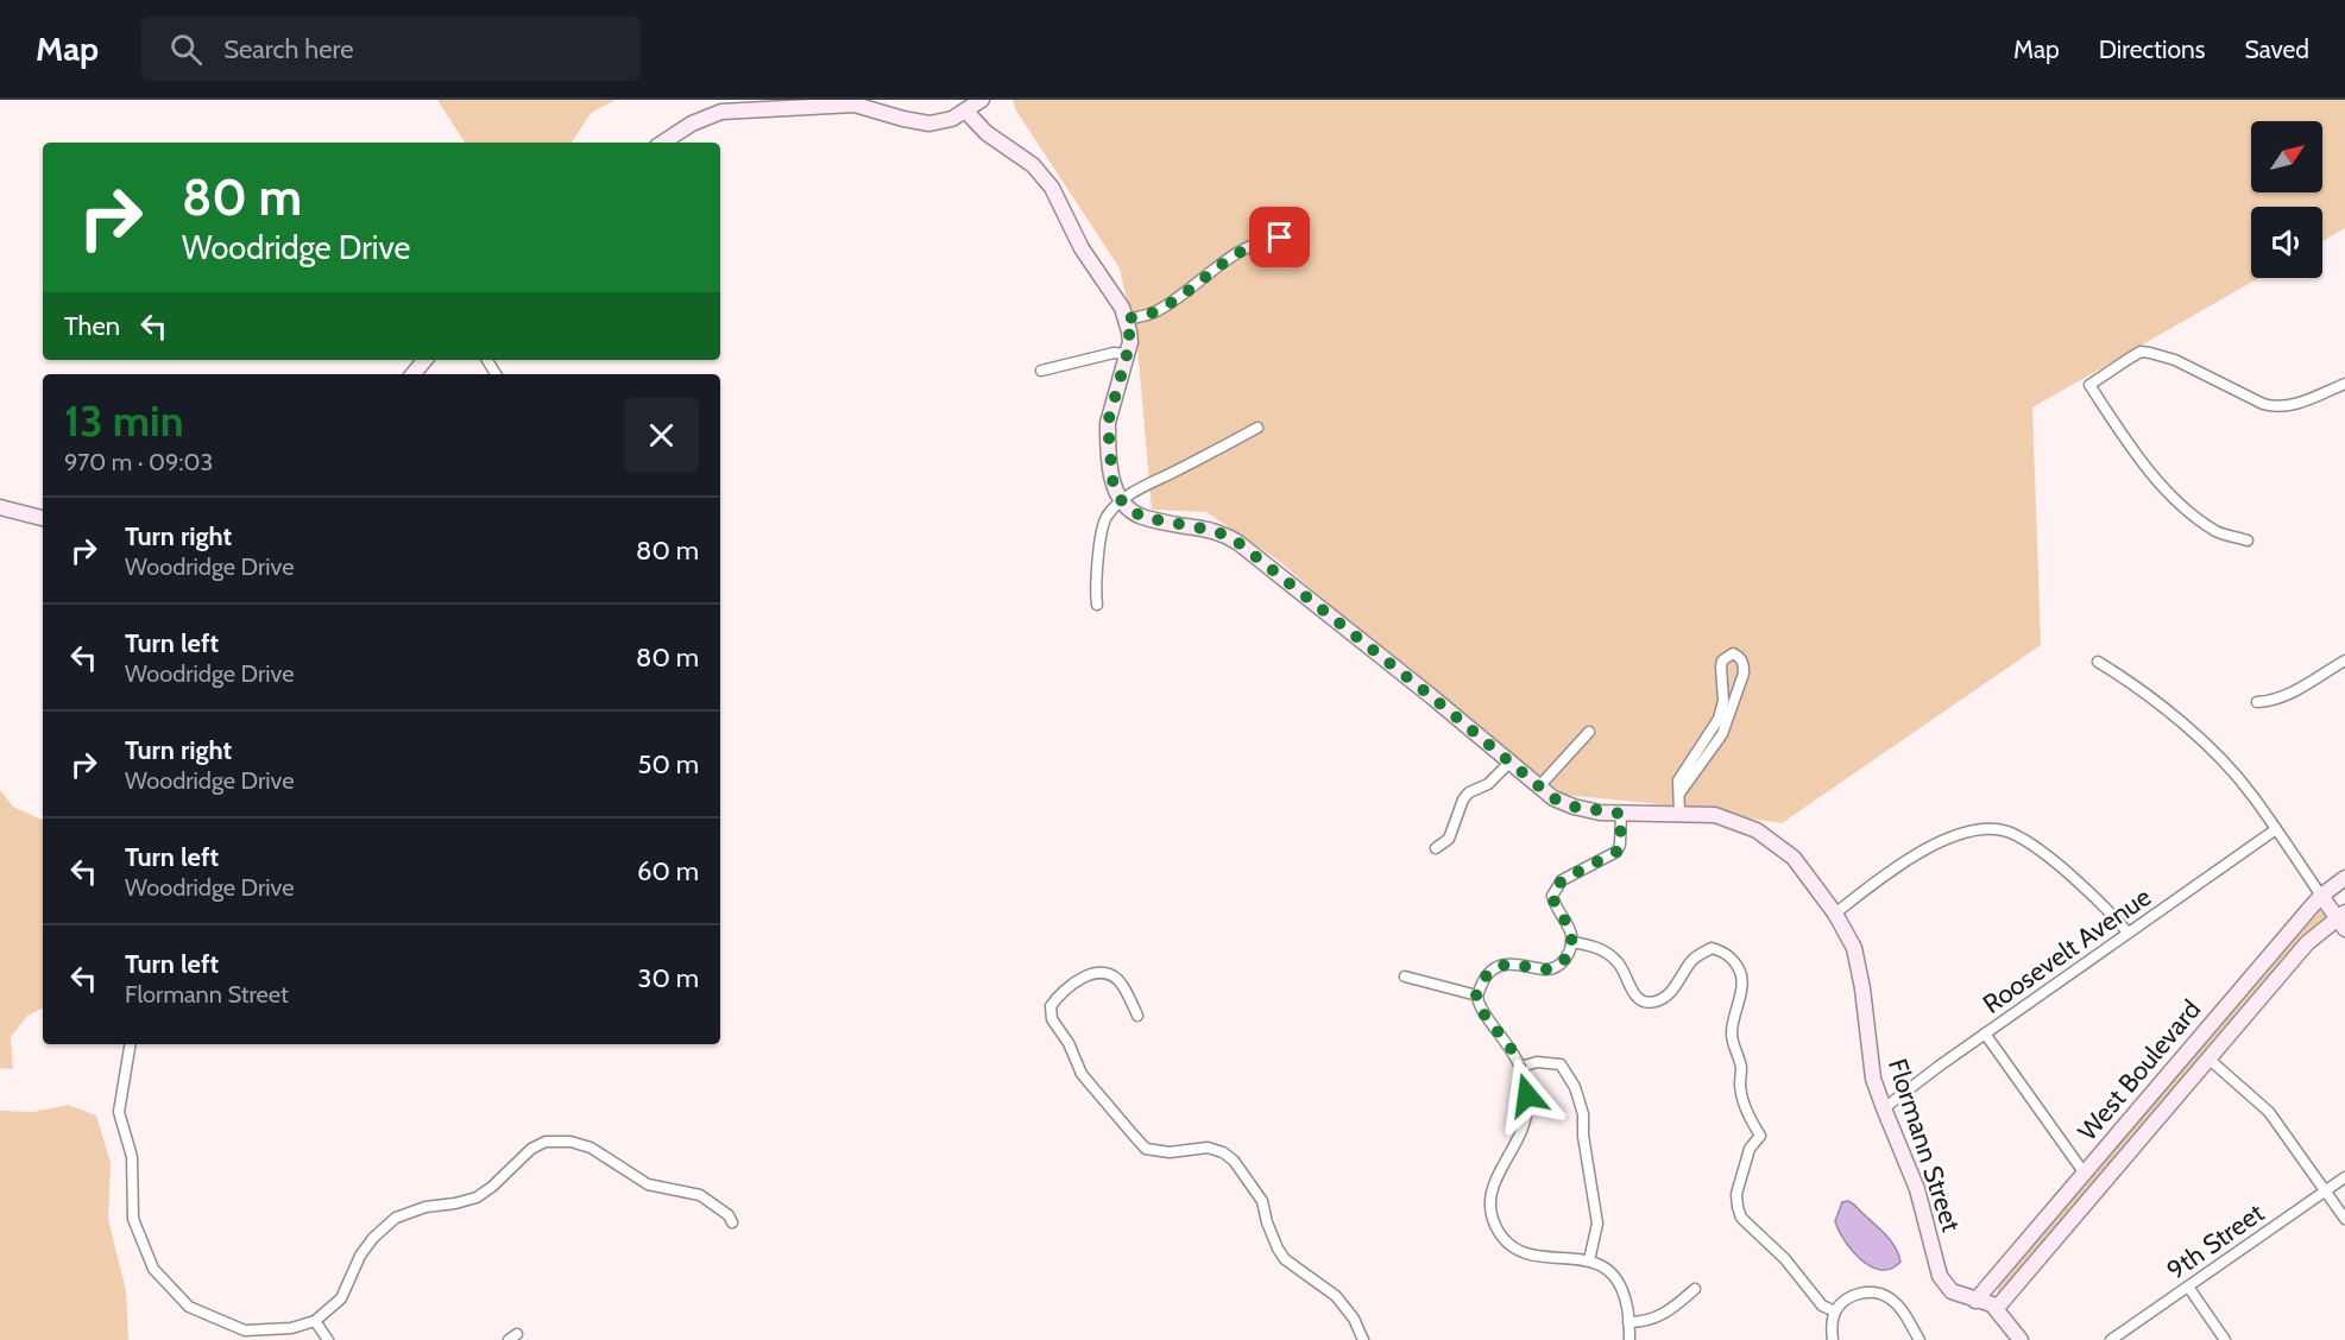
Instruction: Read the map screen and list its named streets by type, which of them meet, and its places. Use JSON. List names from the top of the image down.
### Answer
{
  "streets": {
    "street": [
      "Roosevelt Avenue",
      "West Boulevard",
      "Flormann Street",
      "9th Street"
    ]
  },
  "crossings": [
    ["Roosevelt Avenue", "Flormann Street"],
    ["West Boulevard", "Flormann Street"]
  ],
  "north": "top right",
  "page": {
    "header": "Map",
    "search": "Search here",
    "nav": ["Map", "Directions", "Saved"],
    "turn": ["80 m", "Woodridge Drive"],
    "then": "Then",
    "heading": ["13 min", "970 m · 09:03"],
    "list": [
      {
        "name": "Turn right",
        "note": "Woodridge Drive",
        "value": "80 m"
      },
      {
        "name": "Turn left",
        "note": "Woodridge Drive",
        "value": "80 m"
      },
      {
        "name": "Turn right",
        "note": "Woodridge Drive",
        "value": "50 m"
      },
      {
        "name": "Turn left",
        "note": "Woodridge Drive",
        "value": "60 m"
      },
      {
        "name": "Turn left",
        "note": "Flormann Street",
        "value": "30 m"
      }
    ]
  }
}
